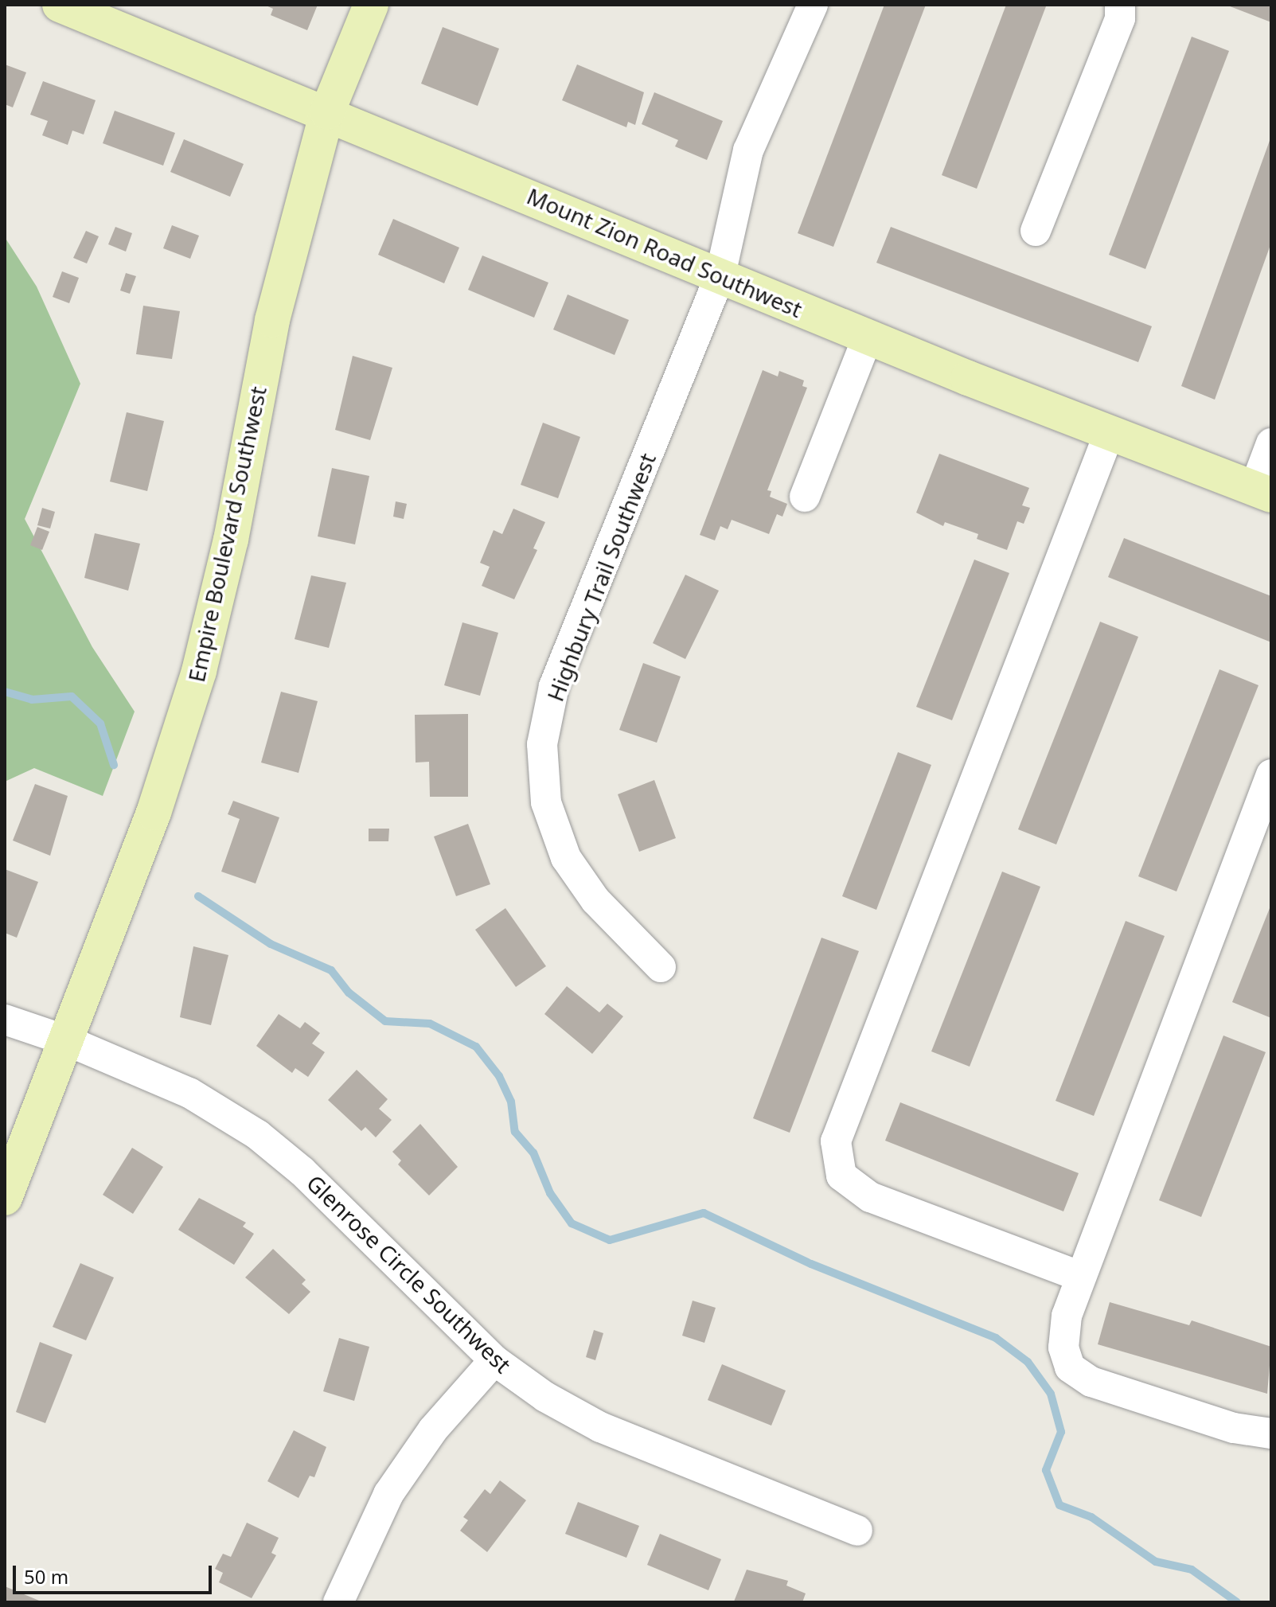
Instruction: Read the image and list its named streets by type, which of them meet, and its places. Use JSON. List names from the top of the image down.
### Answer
{
  "streets": {
    "street": [
      "Mount Zion Road Southwest",
      "Empire Boulevard Southwest",
      "Highbury Trail Southwest",
      "Glenrose Circle Southwest"
    ]
  },
  "crossings": [
    ["Mount Zion Road Southwest", "Empire Boulevard Southwest"],
    ["Mount Zion Road Southwest", "Highbury Trail Southwest"],
    ["Empire Boulevard Southwest", "Glenrose Circle Southwest"]
  ],
  "scale_bar": "50 m"
}
